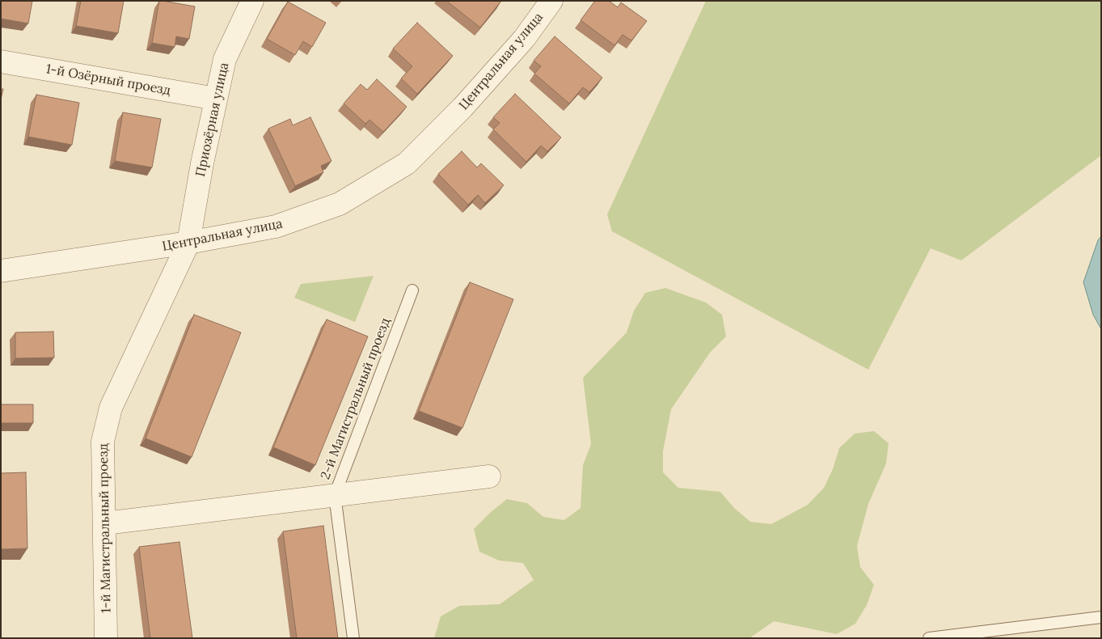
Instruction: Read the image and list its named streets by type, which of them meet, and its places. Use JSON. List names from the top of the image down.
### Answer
{
  "streets": {
    "street": [
      "Центральная улица",
      "1-й Озёрный проезд",
      "Приозёрная улица",
      "1-й Магистральный проезд"
    ],
    "lane": ["2-й Магистральный проезд"]
  },
  "crossings": [
    ["Центральная улица", "Приозёрная улица"],
    ["Центральная улица", "1-й Магистральный проезд"],
    ["1-й Озёрный проезд", "Приозёрная улица"],
    ["Приозёрная улица", "1-й Магистральный проезд"]
  ]
}
